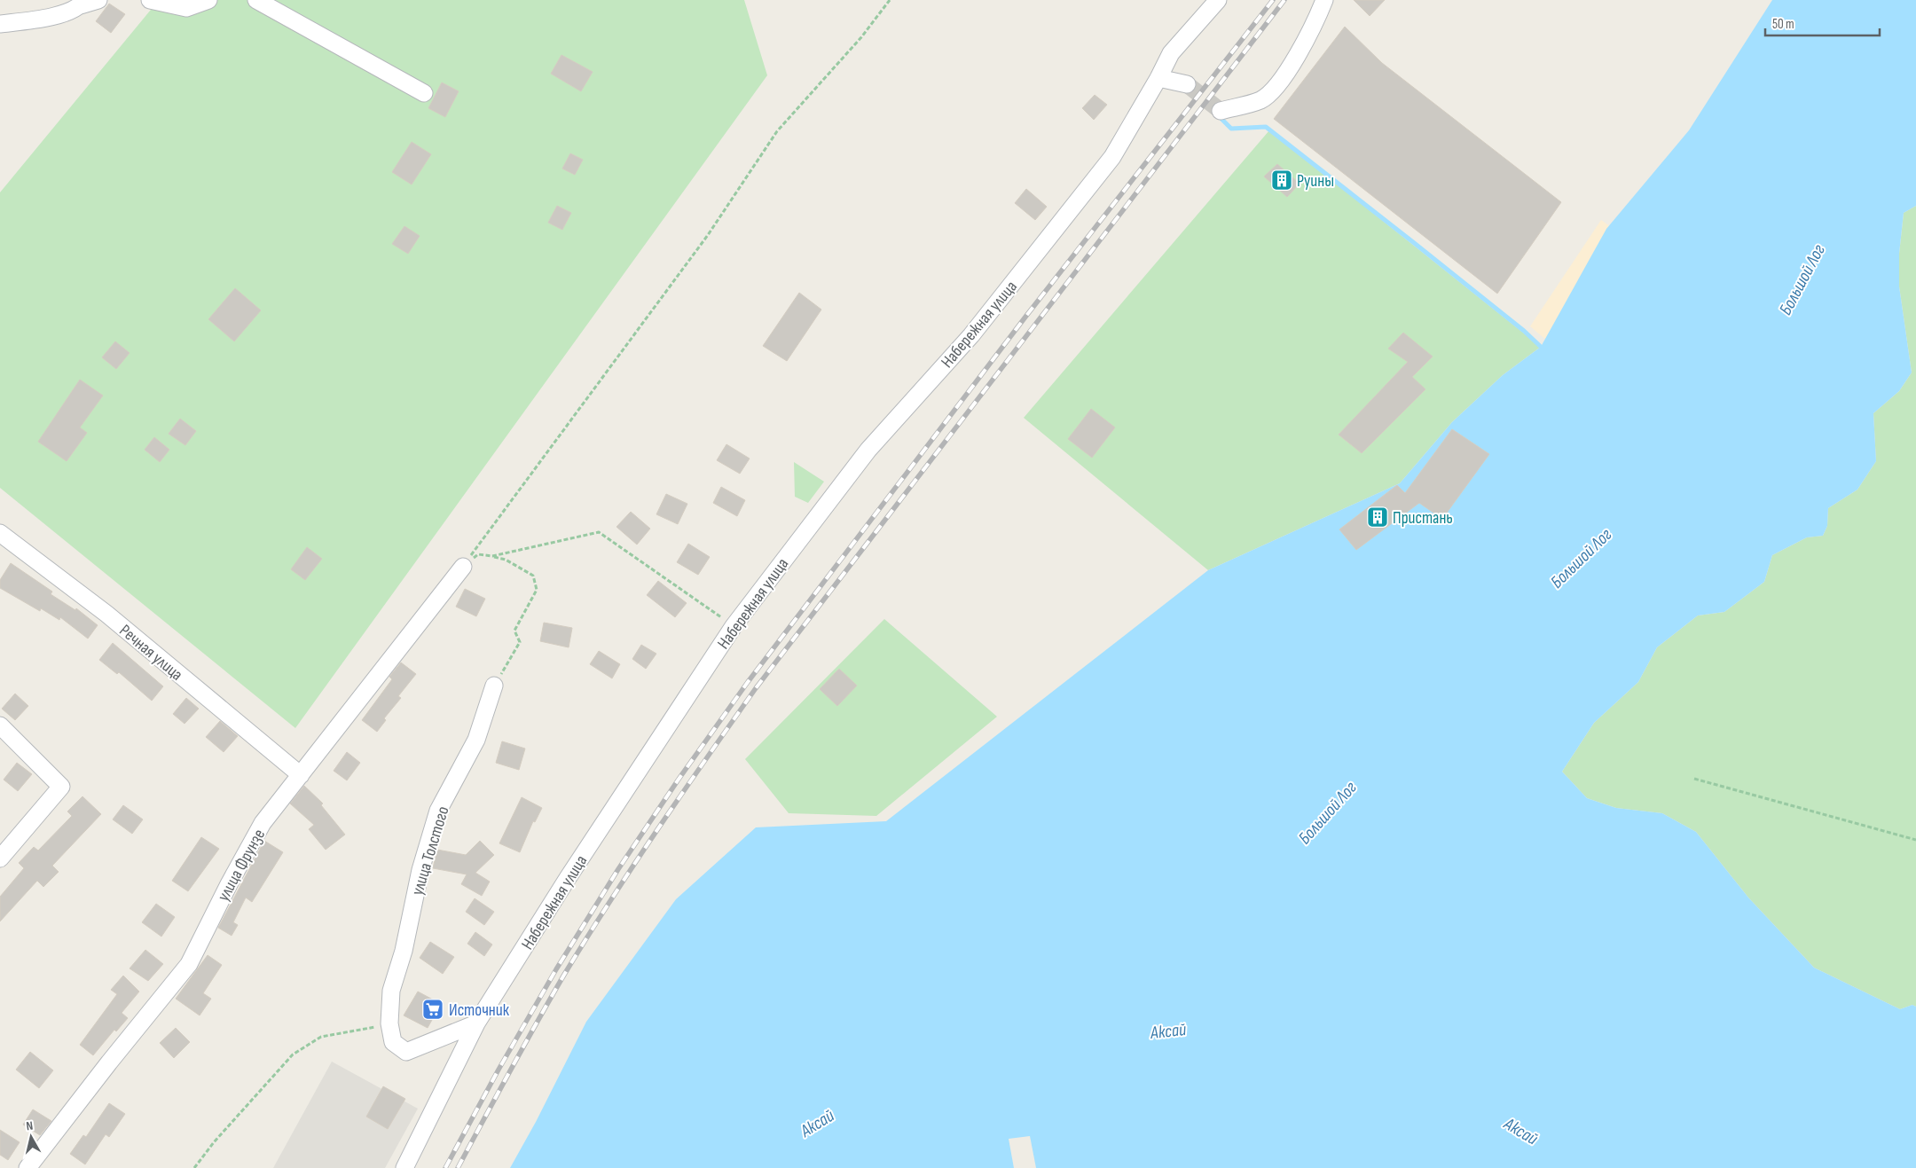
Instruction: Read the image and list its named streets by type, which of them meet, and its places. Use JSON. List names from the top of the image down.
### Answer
{
  "streets": {
    "street": [
      "Набережная улица",
      "Речная улица",
      "улица Толстого",
      "улица Фрунзе"
    ]
  },
  "crossings": [
    ["Набережная улица", "улица Толстого"],
    ["Речная улица", "улица Фрунзе"]
  ],
  "water": ["Большой Лог", "Аксай"],
  "places": {
    "building": ["Руины", "Пристань"],
    "supermarket": ["Источник"]
  },
  "scale_bar": "50 m",
  "north": "top"
}
